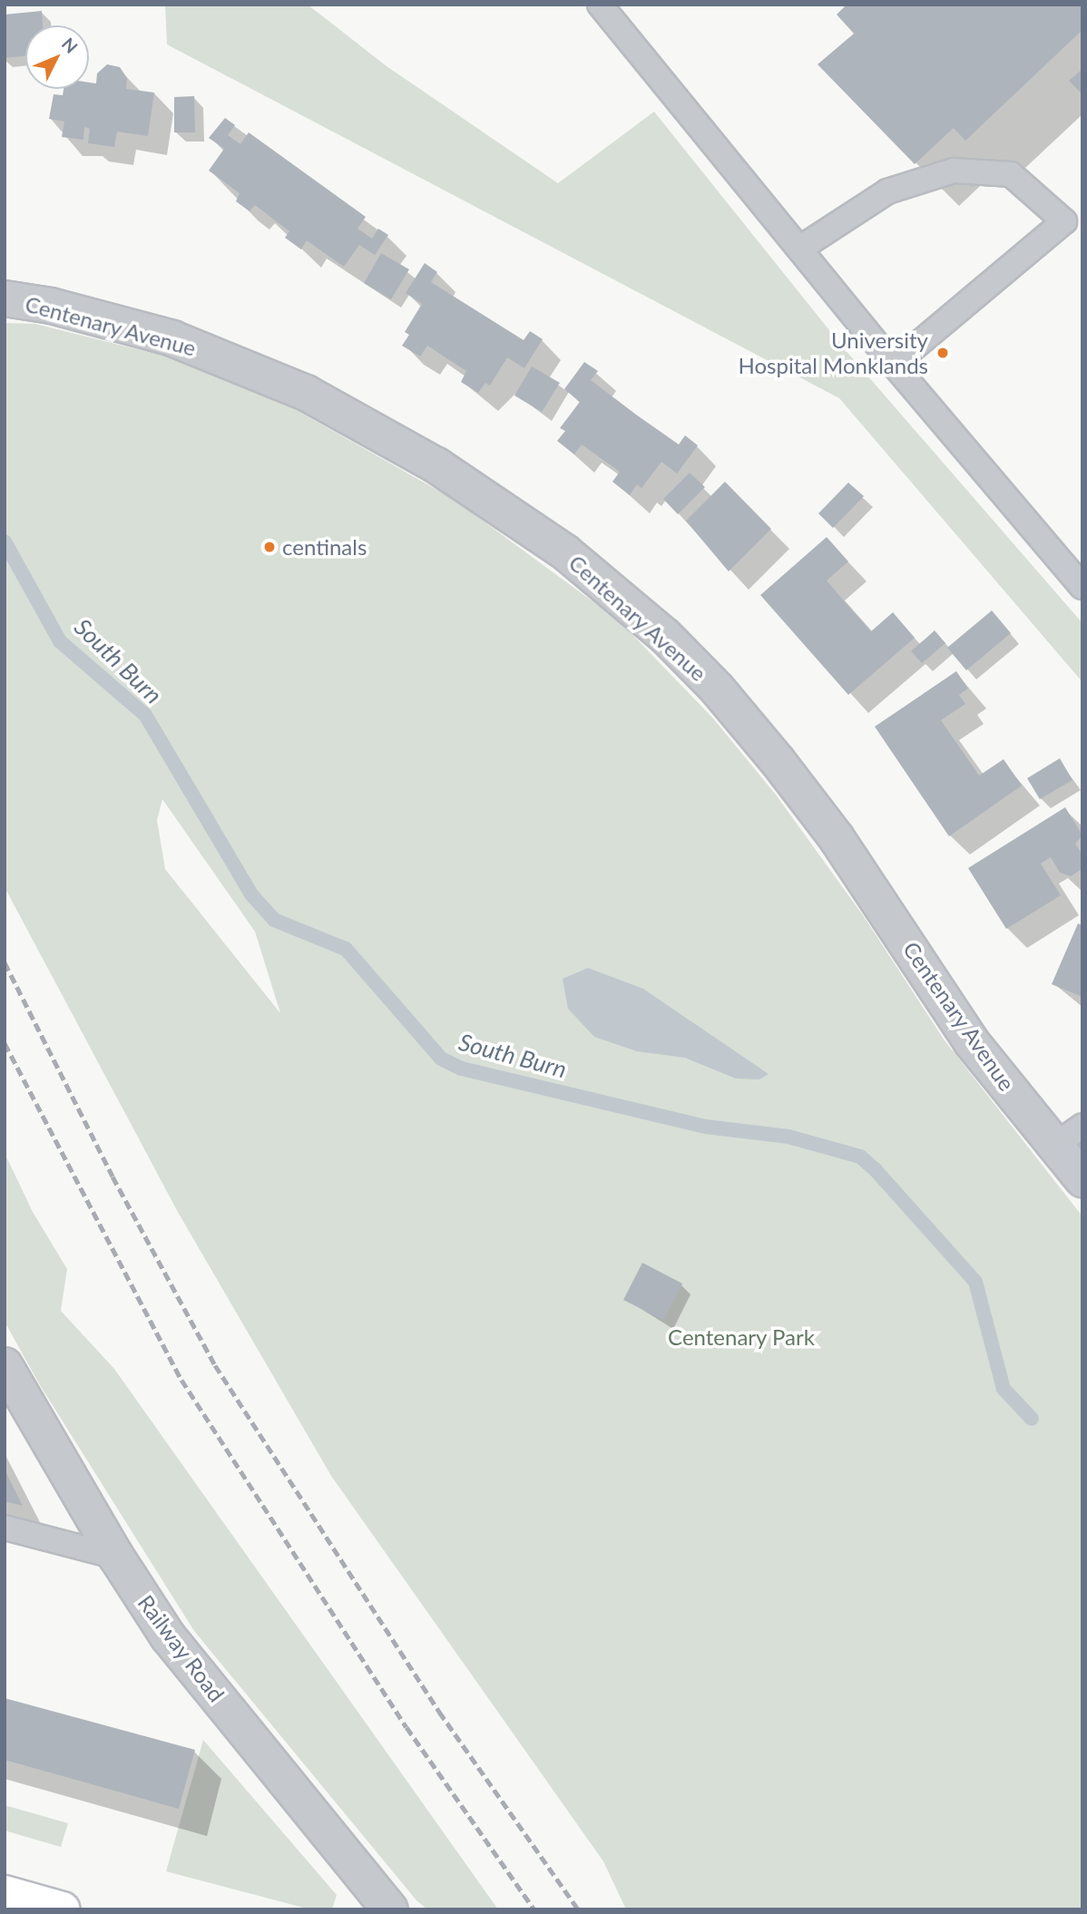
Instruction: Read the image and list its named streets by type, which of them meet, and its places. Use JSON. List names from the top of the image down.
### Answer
{
  "streets": {
    "street": ["Centenary Avenue", "Railway Road"]
  },
  "water": ["South Burn"],
  "parks": ["Centenary Park"],
  "places": ["University Hospital Monklands", "centinals"],
  "north": "top right"
}
